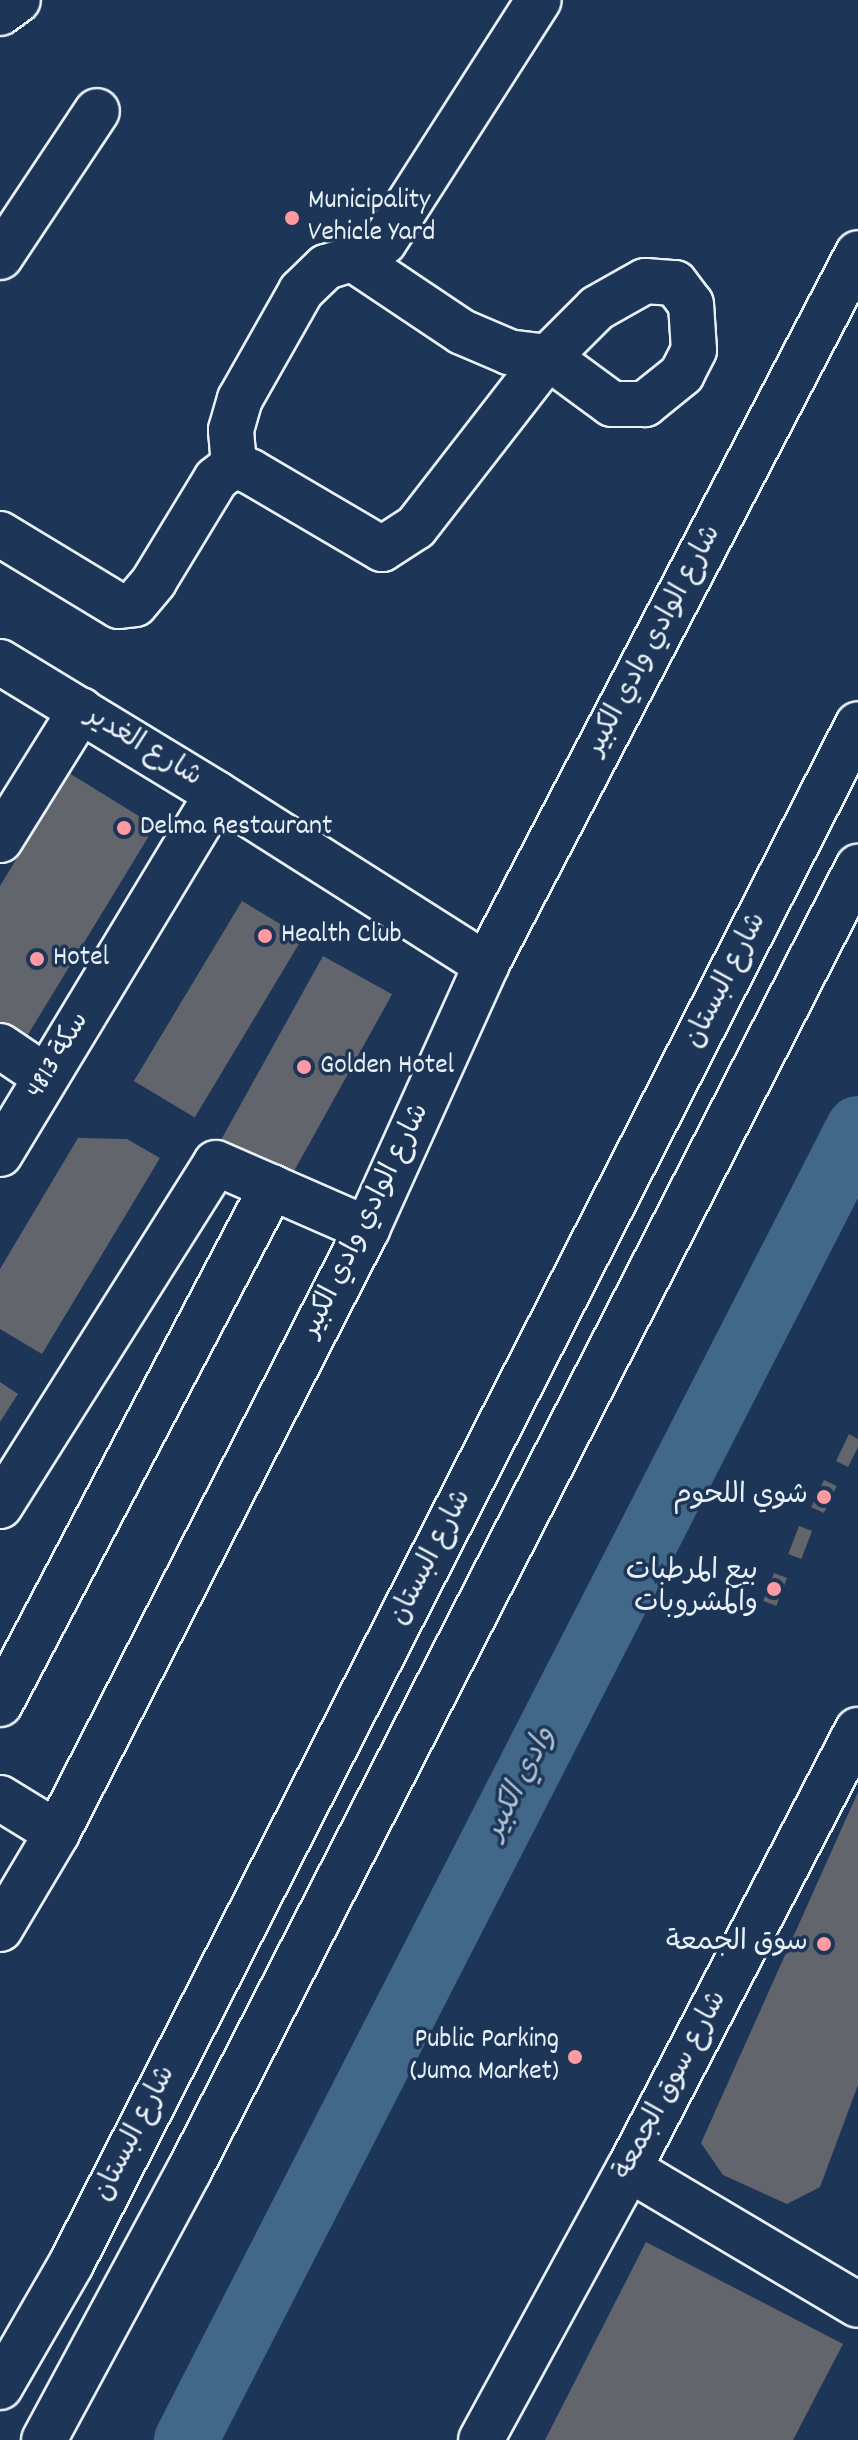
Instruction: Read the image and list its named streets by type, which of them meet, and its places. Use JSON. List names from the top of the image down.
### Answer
{
  "streets": {
    "street": [
      "شارع الوادي وادي الكبير",
      "شارع الغدير",
      "شارع البستان",
      "سكة 4813",
      "شارع سوق الجمعة"
    ]
  },
  "crossings": [
    ["شارع الوادي وادي الكبير", "شارع الغدير"],
    ["شارع الغدير", "سكة 4813"]
  ],
  "water": ["وادي الكبير"],
  "places": [
    "Municipality Vehicle Yard",
    "Delma Restaurant",
    "Health Club",
    "Hotel",
    "Golden Hotel",
    "شوي اللحوم",
    "بيع المرطبات والمشروبات",
    "سوق الجمعة",
    "Public Parking (Juma Market)"
  ]
}
